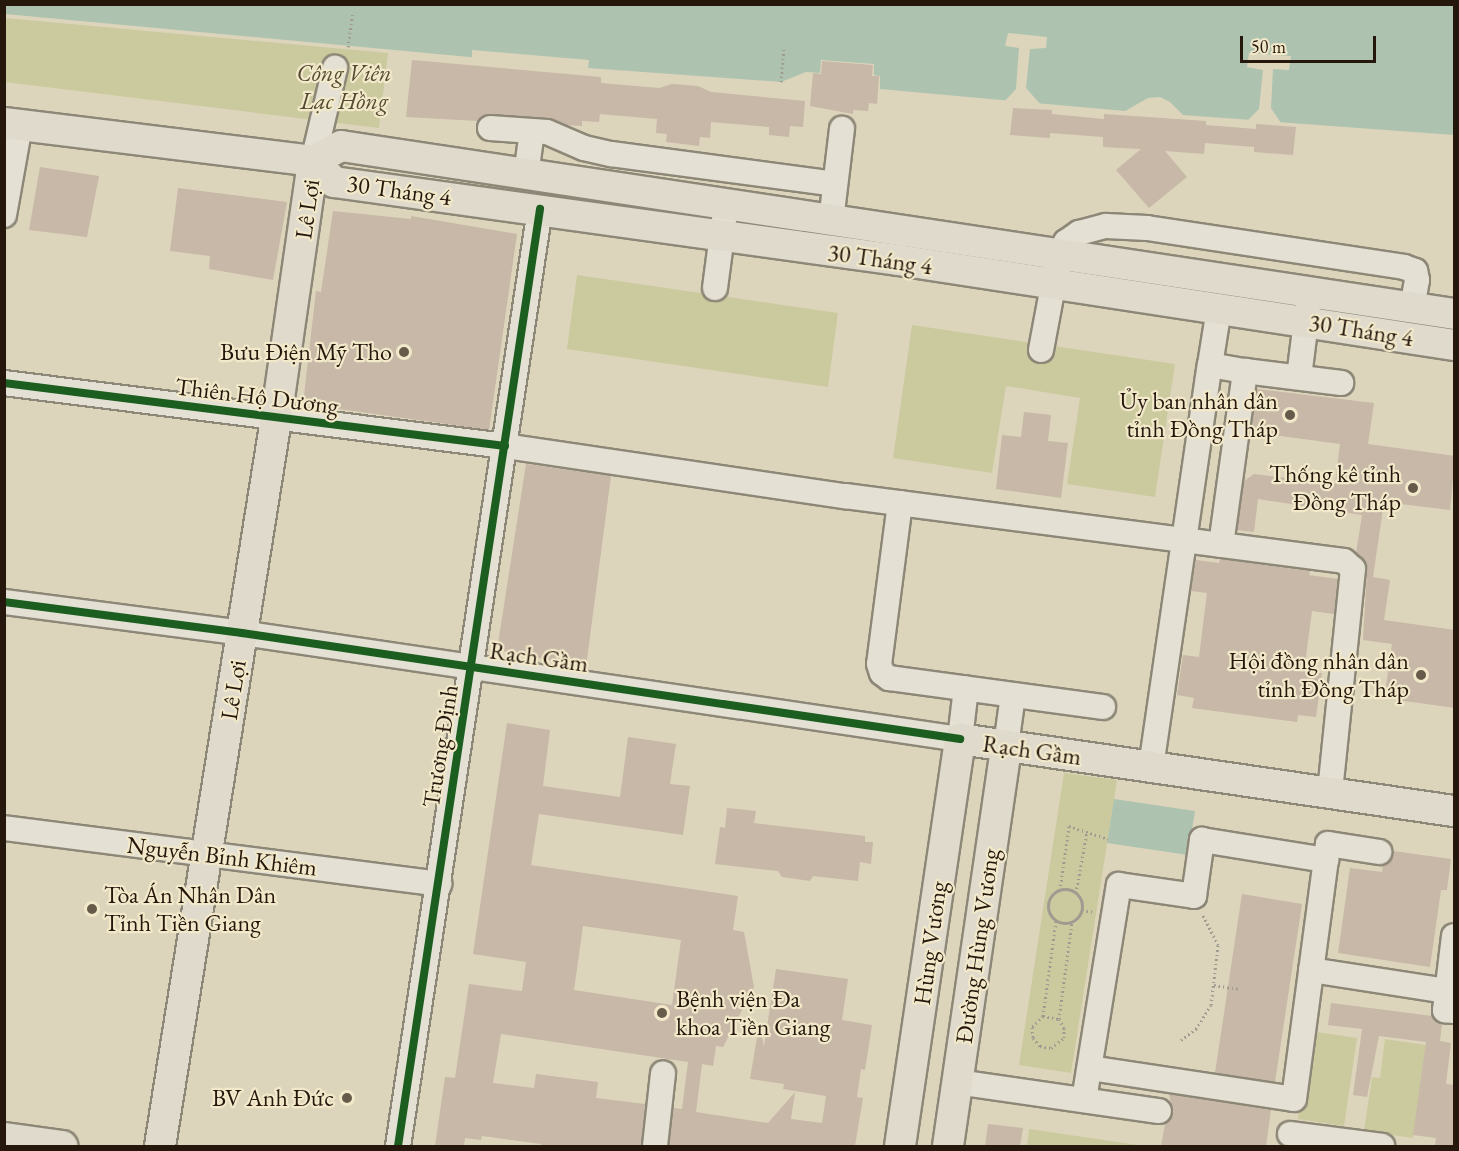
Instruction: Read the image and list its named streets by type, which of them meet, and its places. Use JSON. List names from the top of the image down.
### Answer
{
  "streets": {
    "main road": [
      "30 Tháng 4",
      "Lê Lợi",
      "Rạch Gầm",
      "Hùng Vương",
      "Đường Hùng Vương"
    ],
    "street": ["Thiên Hộ Dương", "Trương Định", "Nguyễn Bỉnh Khiêm"]
  },
  "crossings": [
    ["30 Tháng 4", "Lê Lợi"],
    ["30 Tháng 4", "Trương Định"],
    ["Lê Lợi", "Thiên Hộ Dương"],
    ["Lê Lợi", "Rạch Gầm"],
    ["Lê Lợi", "Nguyễn Bỉnh Khiêm"],
    ["Thiên Hộ Dương", "Rạch Gầm"],
    ["Thiên Hộ Dương", "Trương Định"],
    ["Rạch Gầm", "Trương Định"],
    ["Rạch Gầm", "Hùng Vương"],
    ["Rạch Gầm", "Đường Hùng Vương"],
    ["Trương Định", "Nguyễn Bỉnh Khiêm"]
  ],
  "parks": ["Công Viên Lạc Hồng"],
  "places": [
    "Bưu Điện Mỹ Tho",
    "Ủy ban nhân dân tỉnh Đồng Tháp",
    "Thống kê tỉnh Đồng Tháp",
    "Hội đồng nhân dân tỉnh Đồng Tháp",
    "Tòa Án Nhân Dân Tỉnh Tiền Giang",
    "Bệnh viện Đa khoa Tiền Giang",
    "BV Anh Đức"
  ],
  "scale_bar": "50 m"
}
